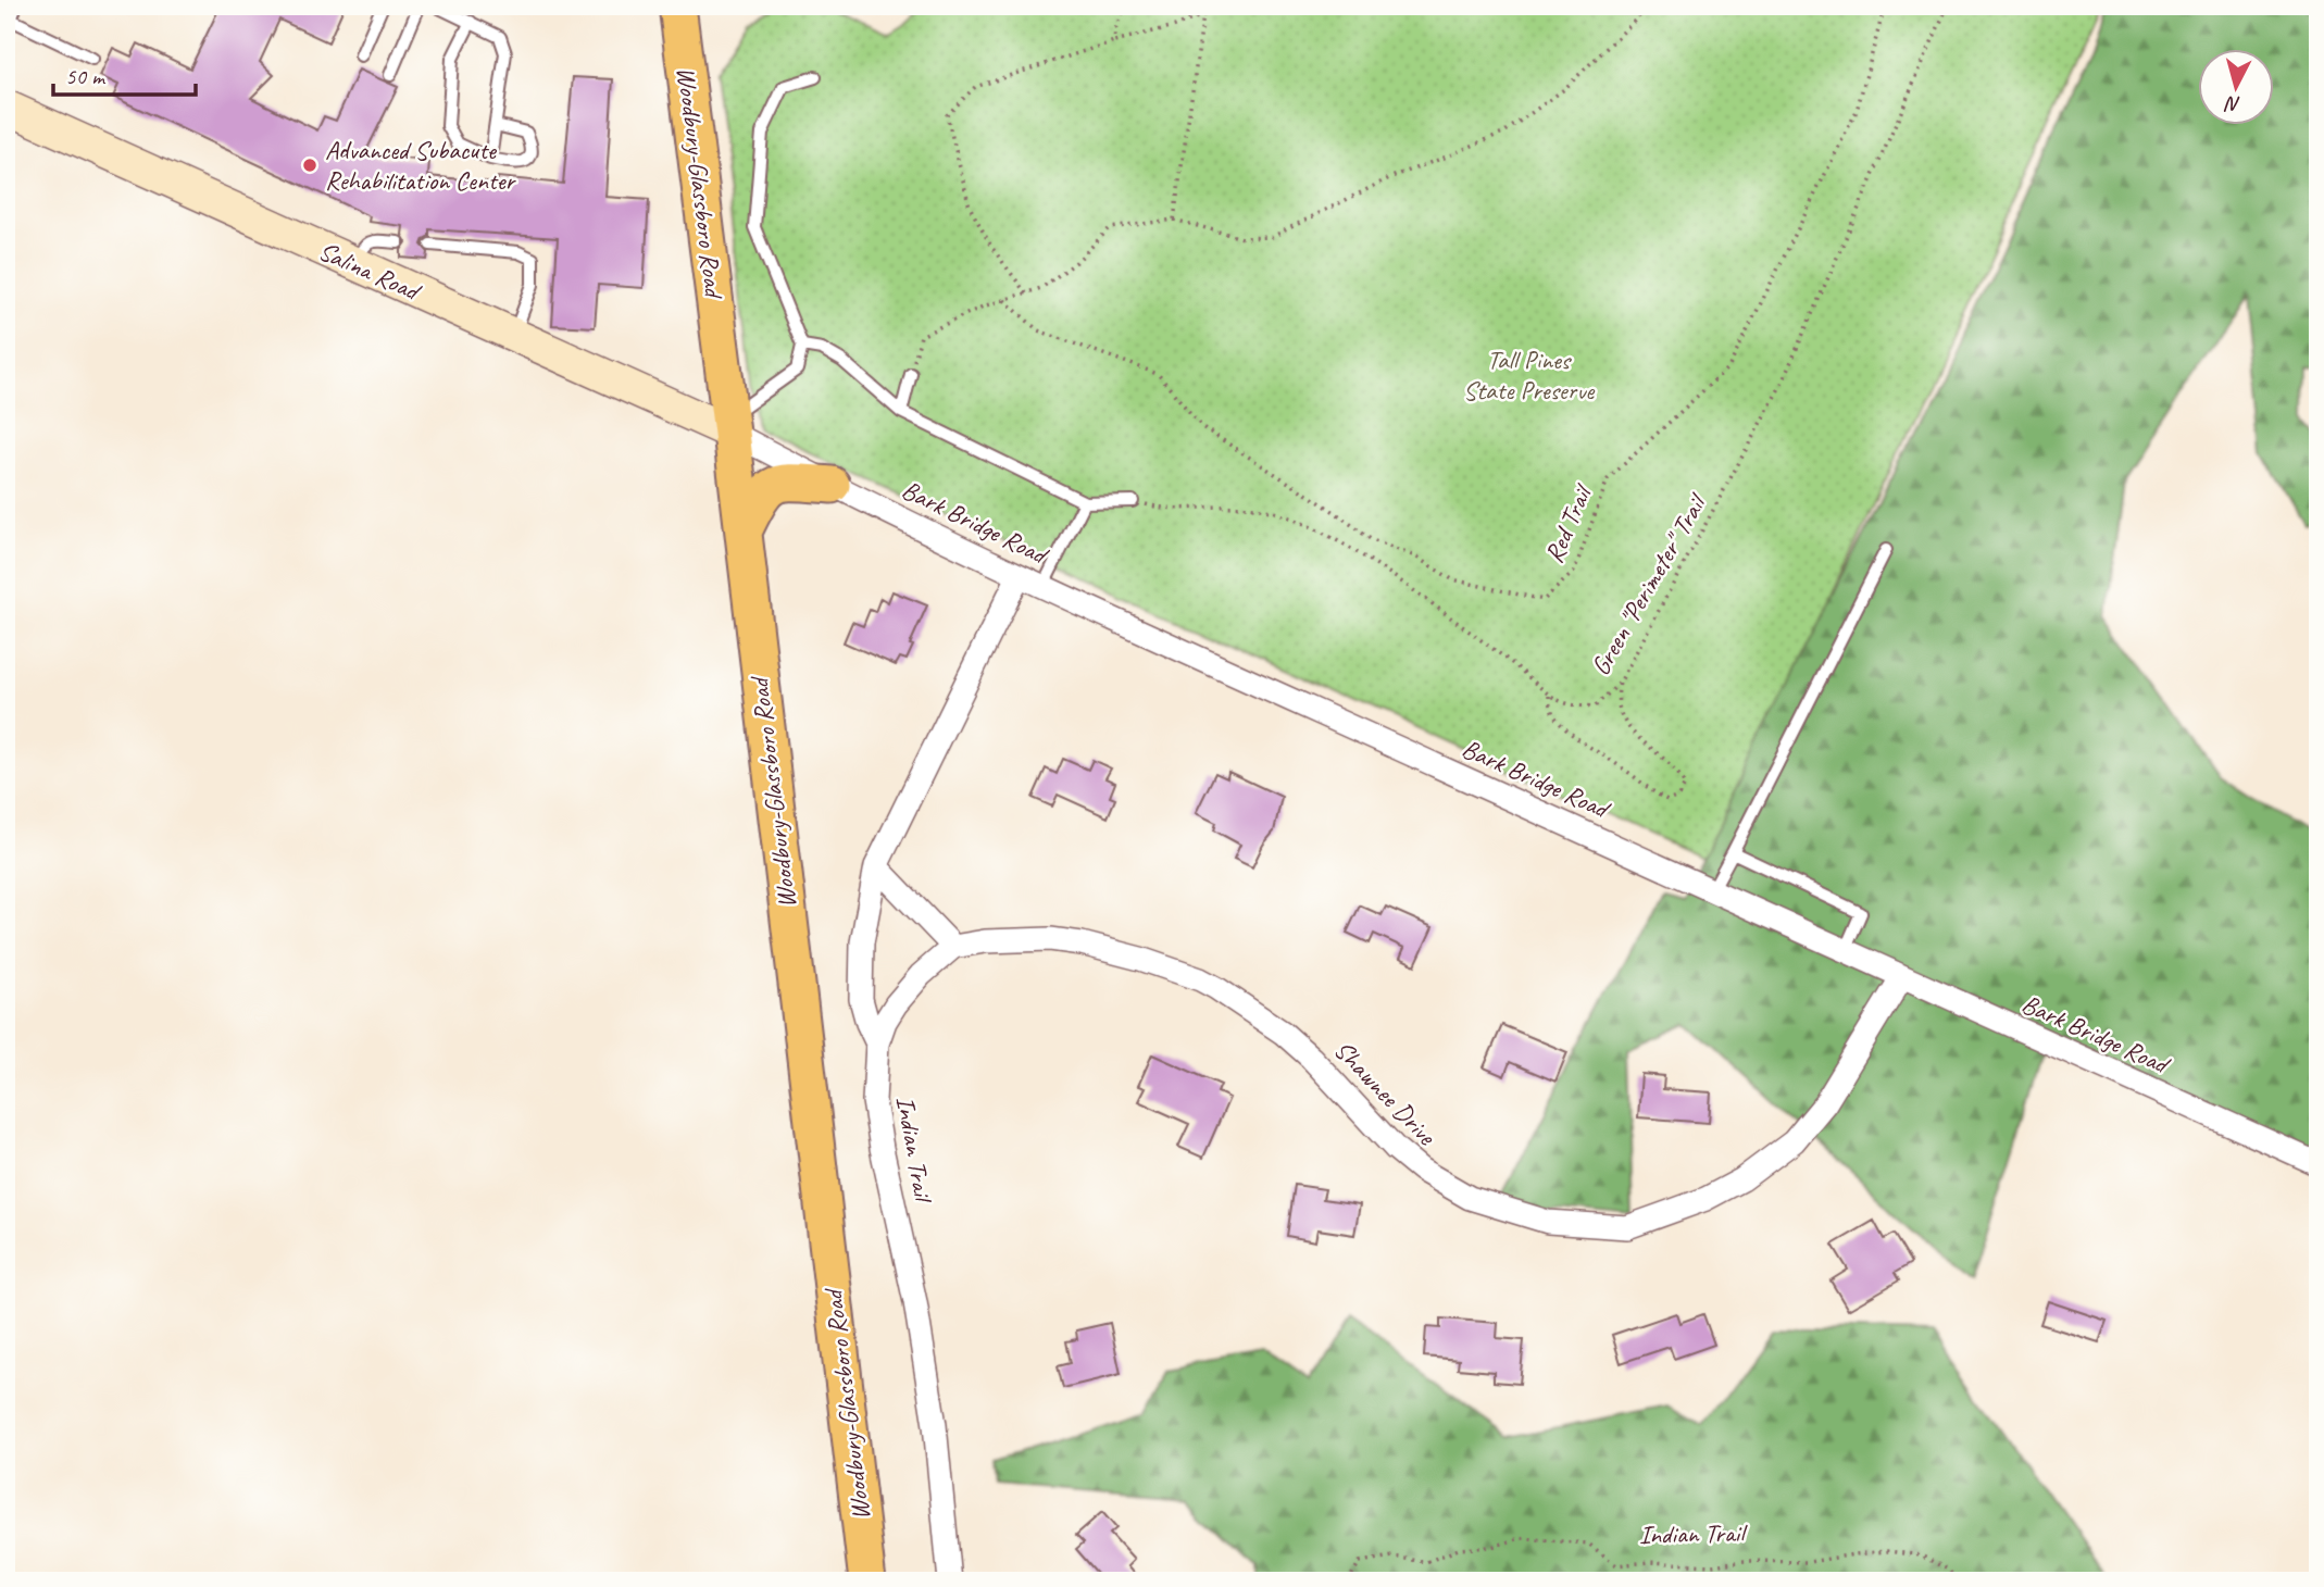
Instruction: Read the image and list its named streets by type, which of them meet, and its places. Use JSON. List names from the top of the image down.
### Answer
{
  "streets": {
    "main road": ["Woodbury-Glassboro Road"],
    "street": [
      "Salina Road",
      "Bark Bridge Road",
      "Shawnee Drive",
      "Indian Trail"
    ],
    "path": ["Red Trail", "Green \"Perimeter\" Trail"]
  },
  "crossings": [
    ["Woodbury-Glassboro Road", "Salina Road"],
    ["Woodbury-Glassboro Road", "Bark Bridge Road"],
    ["Salina Road", "Bark Bridge Road"],
    ["Bark Bridge Road", "Shawnee Drive"],
    ["Bark Bridge Road", "Indian Trail"]
  ],
  "parks": ["Tall Pines State Preserve"],
  "places": ["Advanced Subacute Rehabilitation Center"],
  "scale_bar": "50 m",
  "north": "bottom"
}
